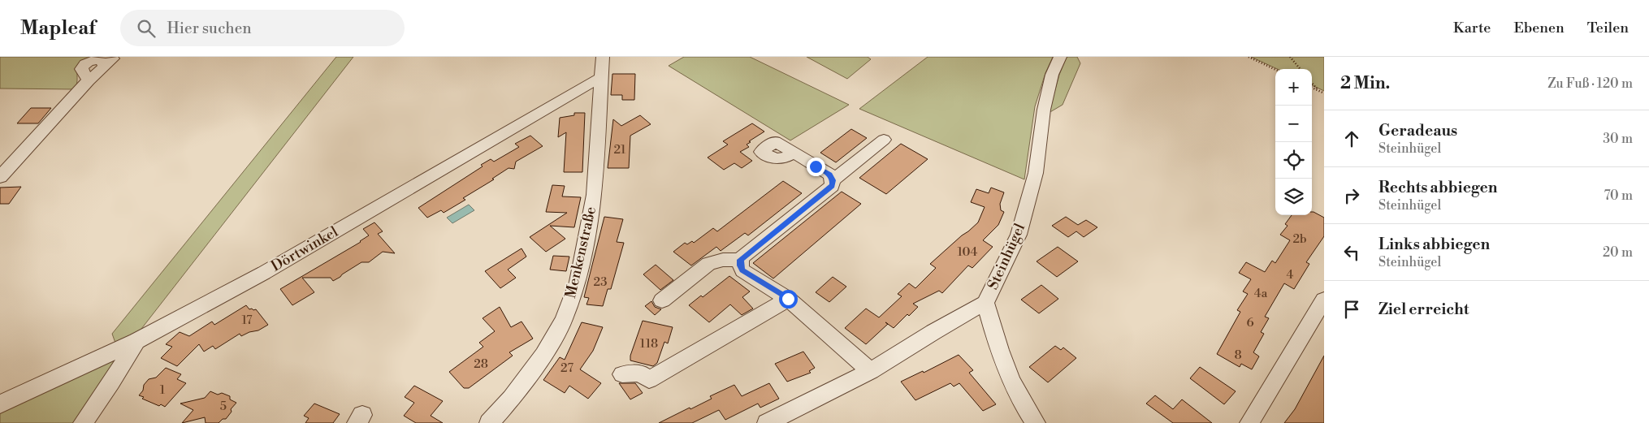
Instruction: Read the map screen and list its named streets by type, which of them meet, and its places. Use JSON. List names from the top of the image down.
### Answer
{
  "streets": {
    "street": ["Dörtwinkel", "Menkenstraße", "Steinhügel"]
  },
  "crossings": [
    ["Dörtwinkel", "Menkenstraße"]
  ],
  "house_numbers": [
    "21",
    "2b",
    "104",
    "4",
    "23",
    "4a",
    "17",
    "6",
    "118",
    "8",
    "28",
    "27",
    "1",
    "5"
  ],
  "page": {
    "header": "Mapleaf",
    "search": "Hier suchen",
    "nav": ["Karte", "Ebenen", "Teilen"],
    "heading": ["2 Min.", "Zu Fuß · 120 m"],
    "map_buttons": ["+", "−"],
    "list": [
      ["Geradeaus", "Steinhügel", "30 m"],
      ["Rechts abbiegen", "Steinhügel", "70 m"],
      ["Links abbiegen", "Steinhügel", "20 m"],
      "Ziel erreicht"
    ]
  }
}
